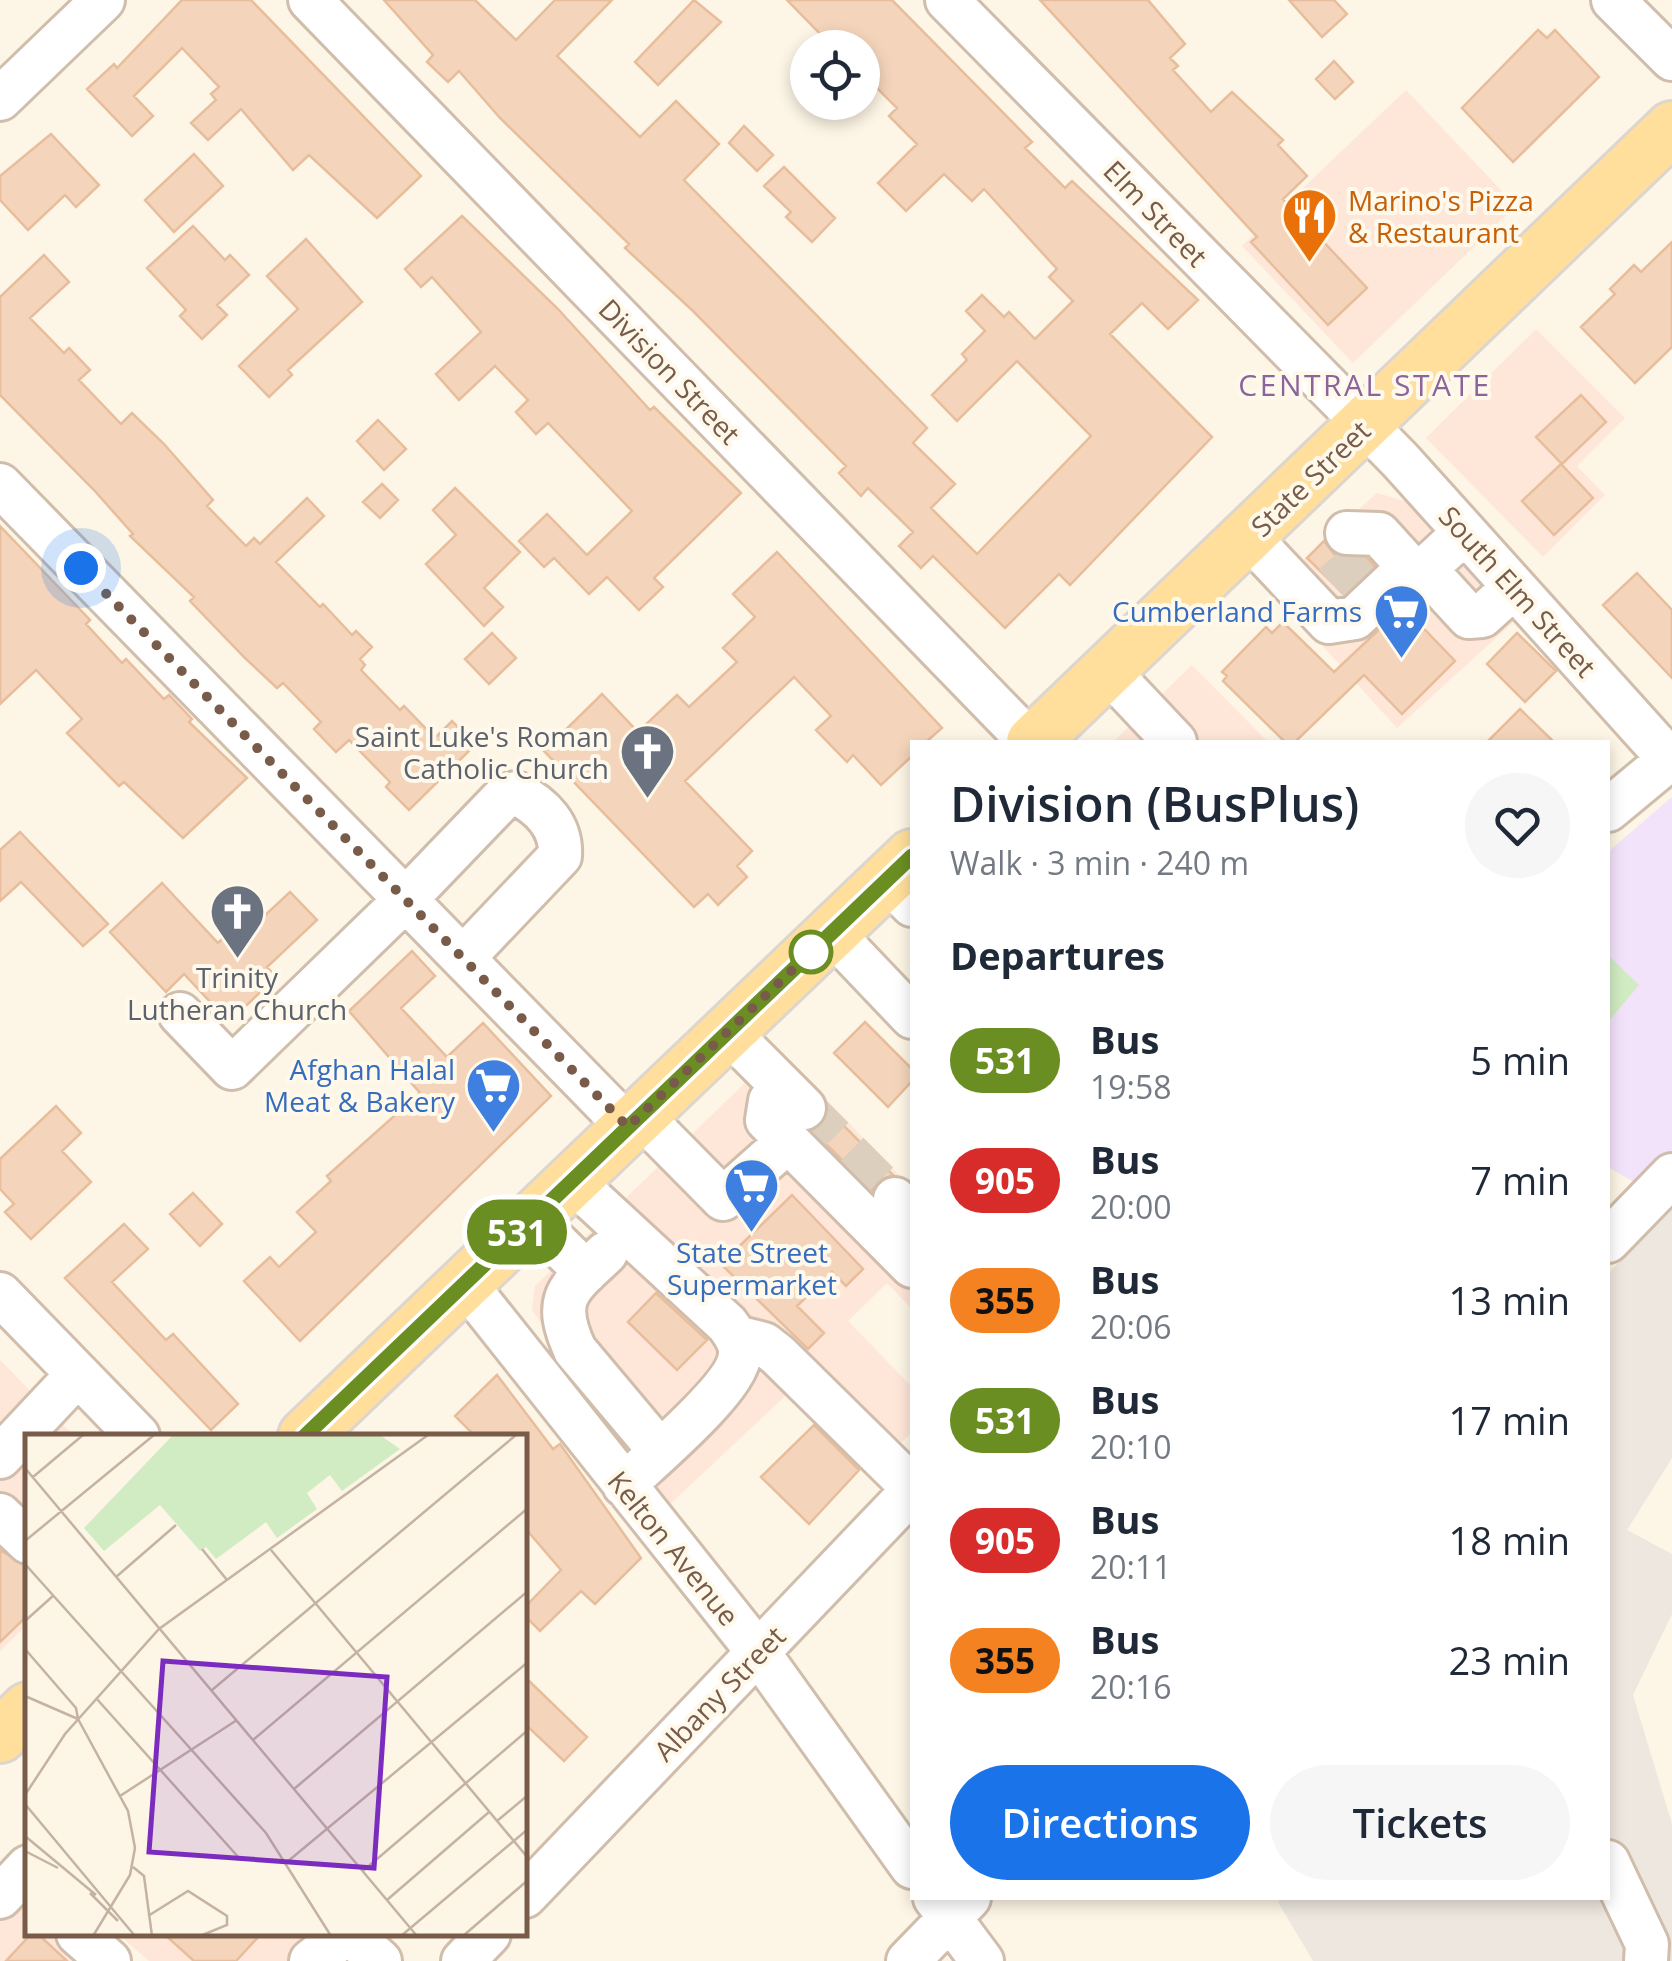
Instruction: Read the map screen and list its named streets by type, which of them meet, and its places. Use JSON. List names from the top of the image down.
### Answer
{
  "streets": {
    "main road": ["State Street"],
    "street": [
      "Elm Street",
      "Division Street",
      "South Elm Street",
      "Kelton Avenue",
      "Albany Street"
    ]
  },
  "crossings": [
    ["Elm Street", "State Street"],
    ["Elm Street", "South Elm Street"],
    ["State Street", "South Elm Street"],
    ["Kelton Avenue", "Albany Street"]
  ],
  "districts": ["CENTRAL STATE"],
  "places": {
    "restaurant": ["Marino's Pizza & Restaurant"],
    "supermarket": ["Cumberland Farms", "Afghan Halal Meat & Bakery", "State Street Supermarket"],
    "church": ["Saint Luke's Roman Catholic Church", "Trinity Lutheran Church"]
  },
  "lines": ["bus line 531"],
  "page": {
    "on_map": "531",
    "heading": [
      ["Division (BusPlus)", "Walk · 3 min · 240 m"],
      "Departures"
    ],
    "list": [
      {
        "mark": "531",
        "name": "Bus",
        "note": "19:58",
        "value": "5 min"
      },
      {
        "mark": "905",
        "name": "Bus",
        "note": "20:00",
        "value": "7 min"
      },
      {
        "mark": "355",
        "name": "Bus",
        "note": "20:06",
        "value": "13 min"
      },
      {
        "mark": "531",
        "name": "Bus",
        "note": "20:10",
        "value": "17 min"
      },
      {
        "mark": "905",
        "name": "Bus",
        "note": "20:11",
        "value": "18 min"
      },
      {
        "mark": "355",
        "name": "Bus",
        "note": "20:16",
        "value": "23 min"
      }
    ],
    "buttons": ["Directions", "Tickets"]
  }
}
